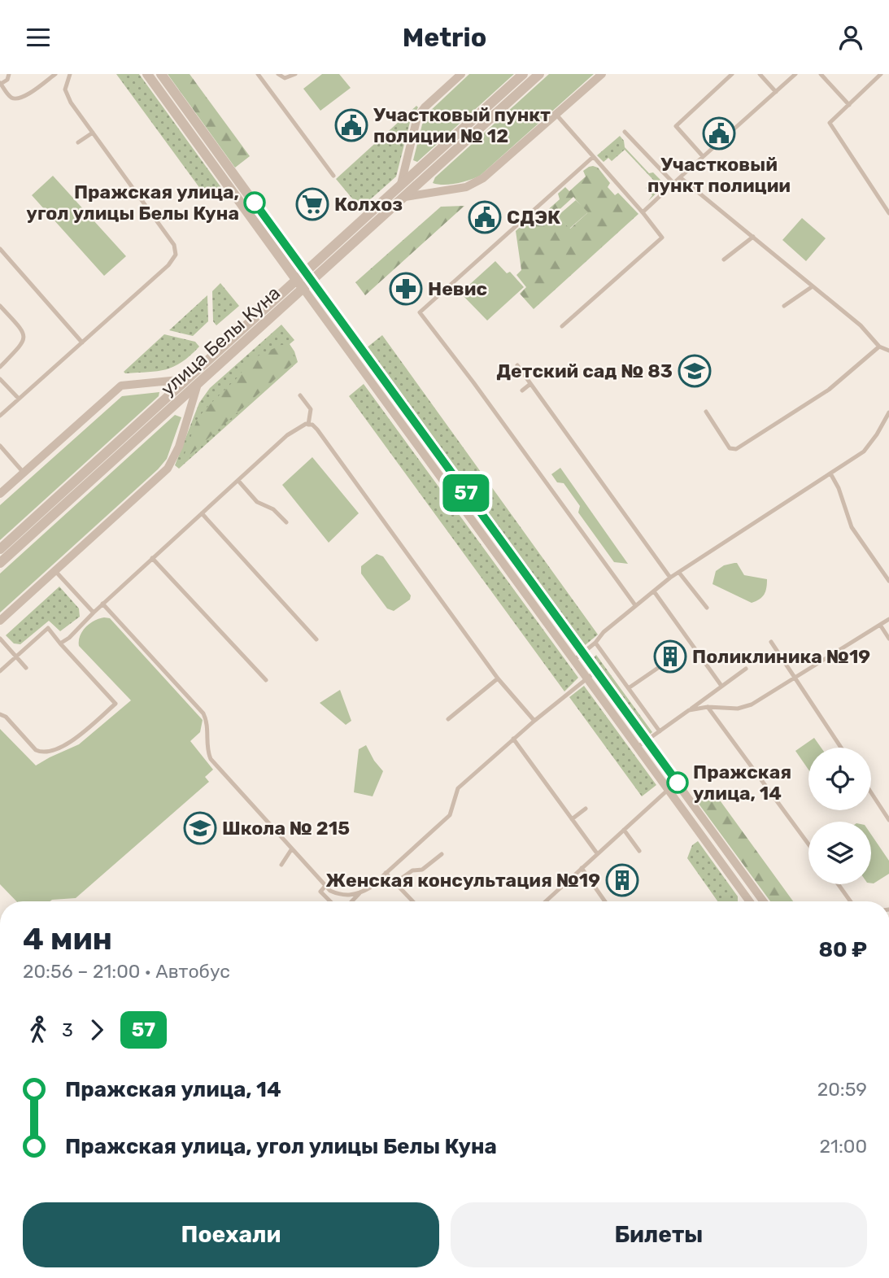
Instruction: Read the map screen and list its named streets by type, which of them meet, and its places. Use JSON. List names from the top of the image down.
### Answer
{
  "streets": {
    "street": ["улица Белы Куна"]
  },
  "places": {
    "public building": ["Участковый пункт полиции № 12", "Участковый пункт полиции", "СДЭК"],
    "other": ["Пражская улица, угол улицы Белы Куна", "Пражская улица, 14"],
    "supermarket": ["Колхоз"],
    "pharmacy": ["Невис"],
    "school or university": ["Детский сад № 83", "Школа № 215"],
    "building": ["Поликлиника №19", "Женская консультация №19"]
  },
  "lines": ["bus line 57"],
  "page": {
    "header": "Metrio",
    "on_map": "57",
    "heading": ["4 мин", "20:56 – 21:00 · Автобус", "80 ₽"],
    "legs": ["3", "57"],
    "list": [
      {
        "name": "Пражская улица, 14",
        "value": "20:59"
      },
      {
        "name": "Пражская улица, угол улицы Белы Куна",
        "value": "21:00"
      }
    ],
    "buttons": ["Поехали", "Билеты"]
  }
}
